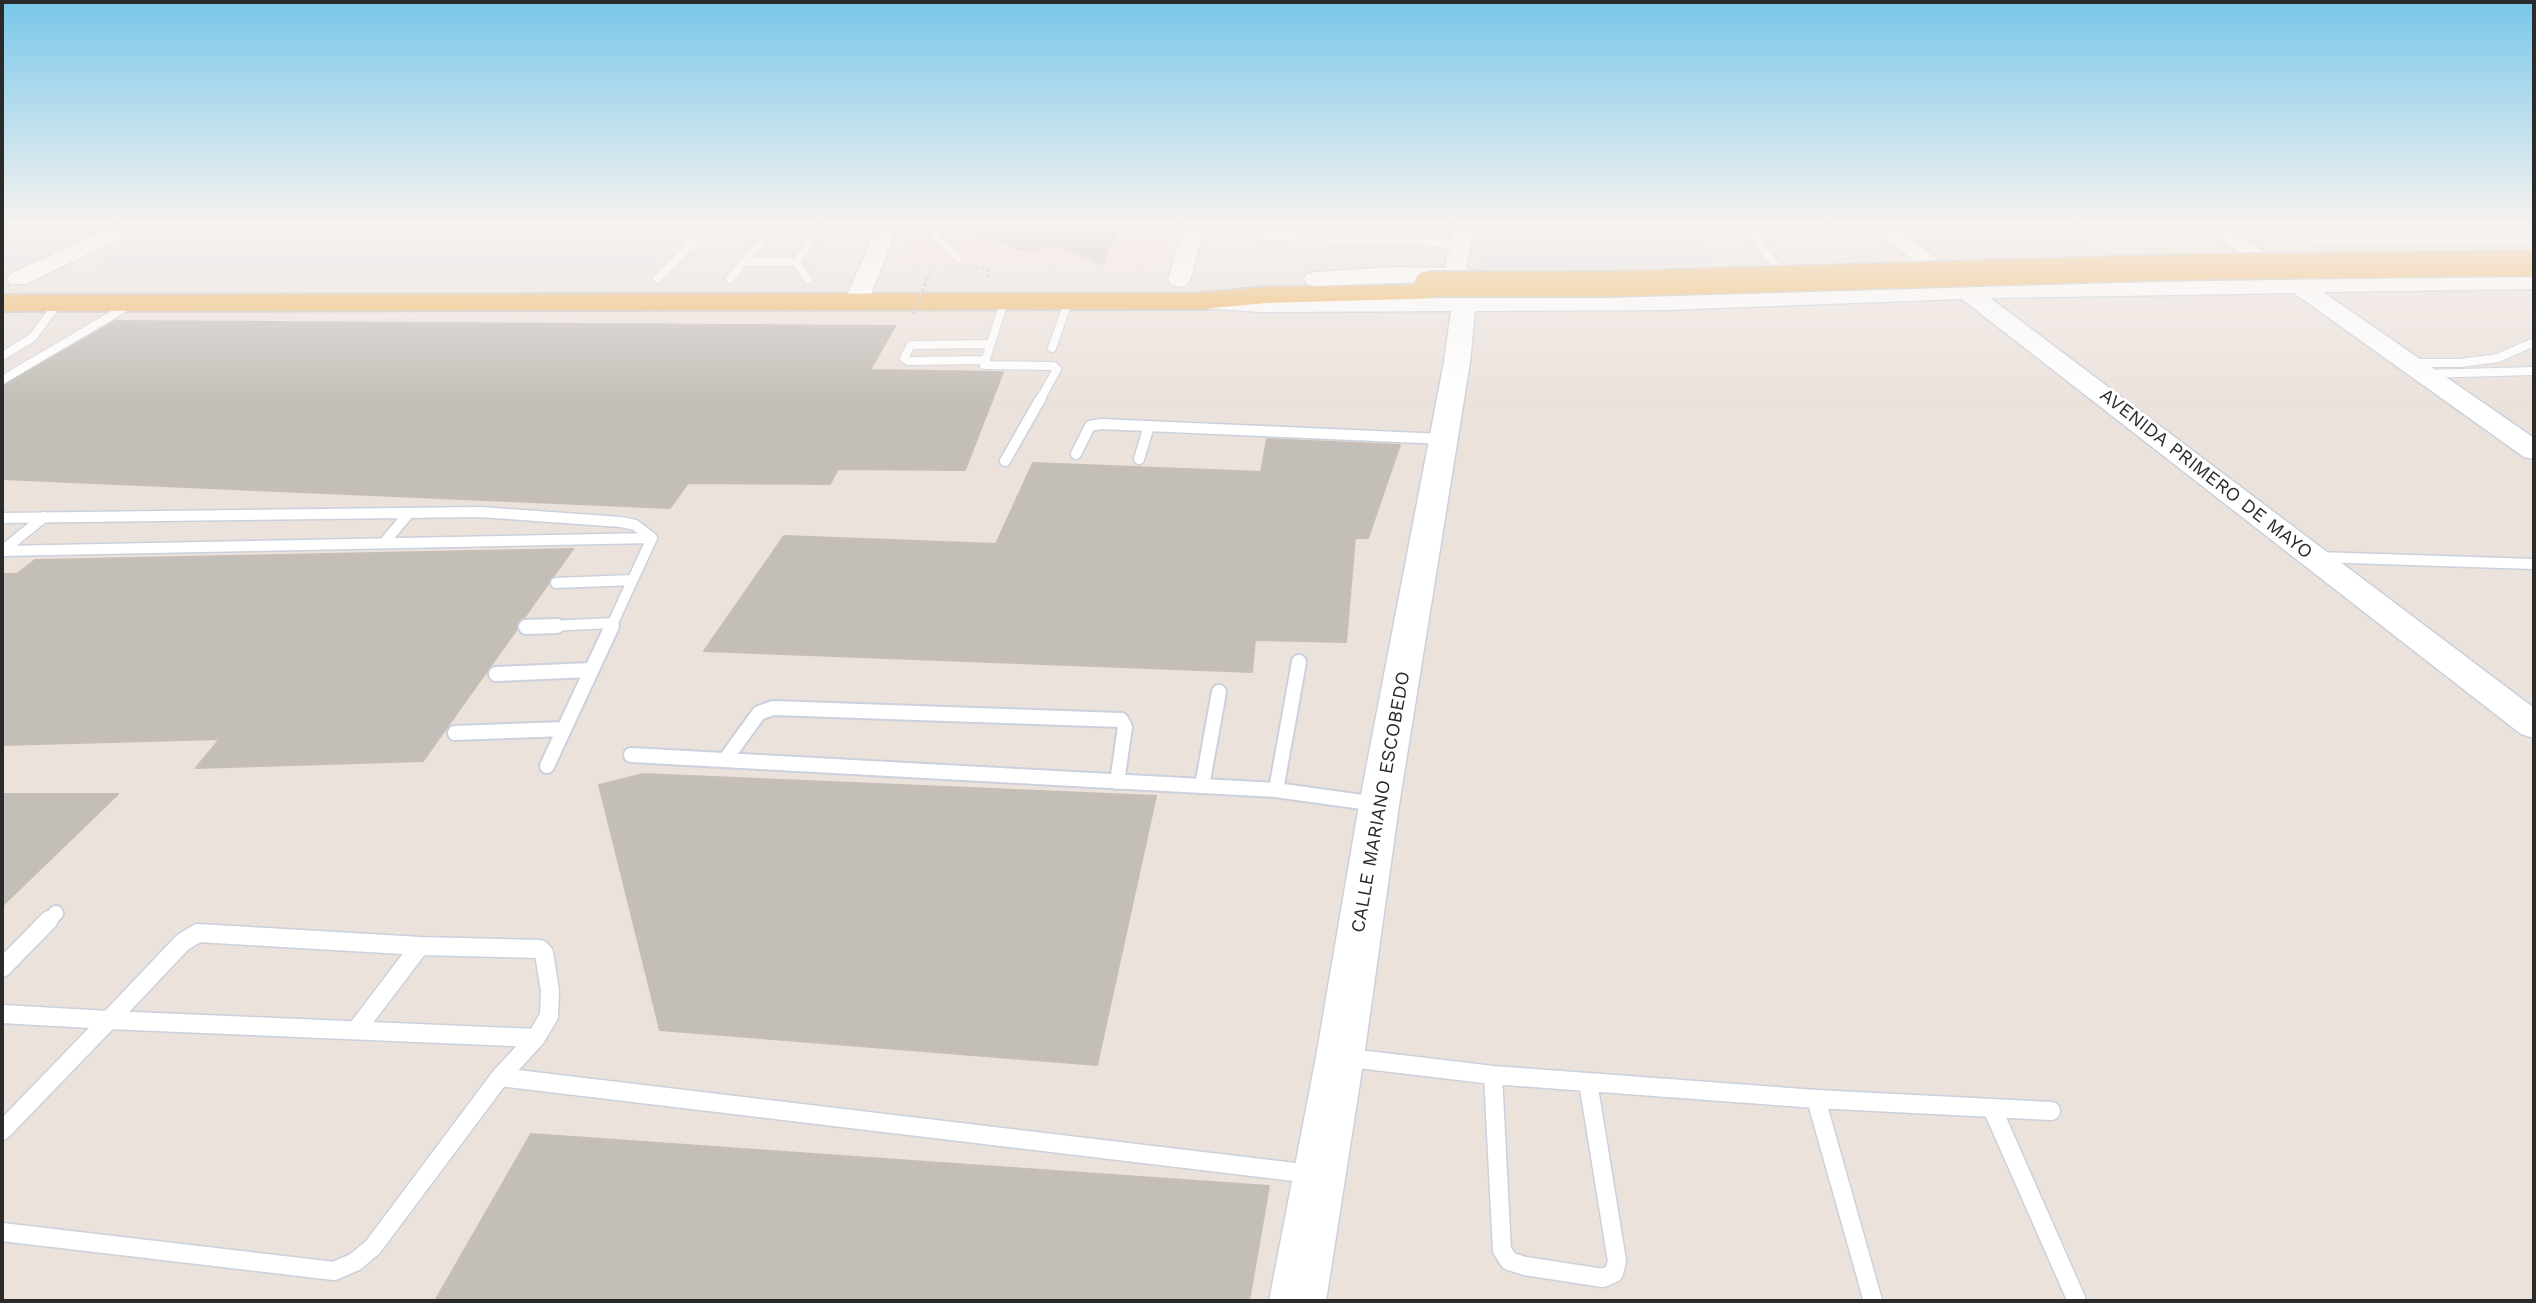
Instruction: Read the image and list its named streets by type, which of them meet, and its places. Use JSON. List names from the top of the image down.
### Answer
{
  "streets": {
    "street": ["AVENIDA PRIMERO DE MAYO", "CALLE MARIANO ESCOBEDO"]
  }
}
